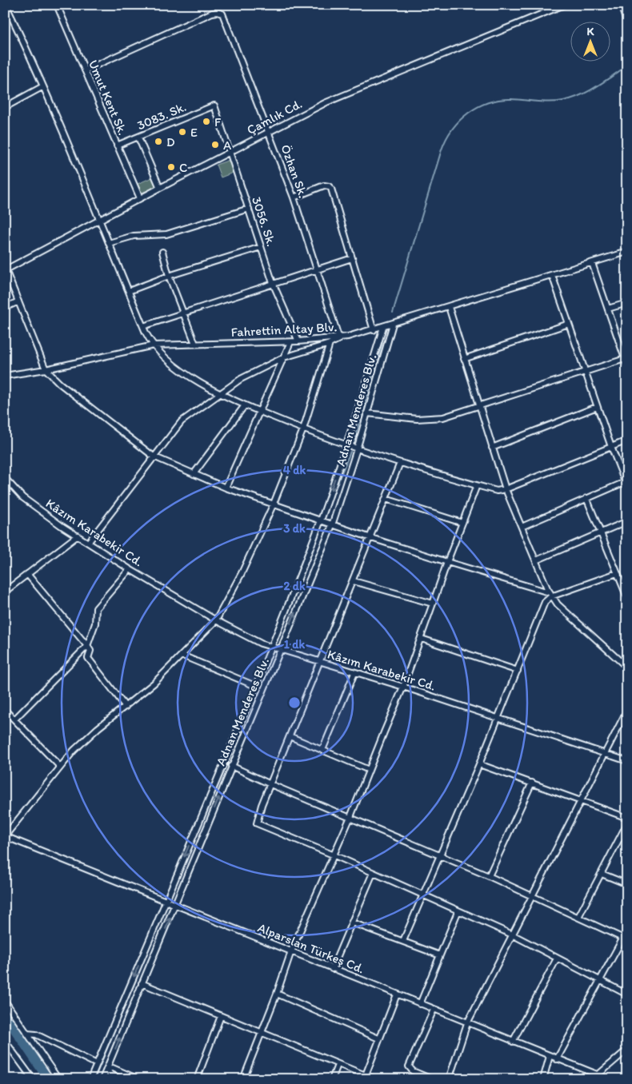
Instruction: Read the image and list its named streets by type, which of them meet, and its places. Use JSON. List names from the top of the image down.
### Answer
{
  "streets": {
    "street": [
      "Umut Kent Sk.",
      "3083. Sk.",
      "Çamlık Cd.",
      "Özhan Sk.",
      "3056. Sk.",
      "Fahrettin Altay Blv.",
      "Adnan Menderes Blv.",
      "Kâzım Karabekir Cd.",
      "Alparslan Türkeş Cd."
    ]
  },
  "crossings": [
    ["Umut Kent Sk.", "3083. Sk."],
    ["Umut Kent Sk.", "Çamlık Cd."],
    ["Umut Kent Sk.", "Özhan Sk."],
    ["3083. Sk.", "3056. Sk."],
    ["Çamlık Cd.", "Özhan Sk."],
    ["Çamlık Cd.", "3056. Sk."],
    ["Özhan Sk.", "Fahrettin Altay Blv."],
    ["3056. Sk.", "Fahrettin Altay Blv."],
    ["Fahrettin Altay Blv.", "Adnan Menderes Blv."],
    ["Adnan Menderes Blv.", "Kâzım Karabekir Cd."],
    ["Adnan Menderes Blv.", "Alparslan Türkeş Cd."]
  ],
  "places": [
    "F",
    "E",
    "D",
    "A",
    "C"
  ],
  "north": "top",
  "rings": [
    "4 dk",
    "3 dk",
    "2 dk",
    "1 dk"
  ]
}
